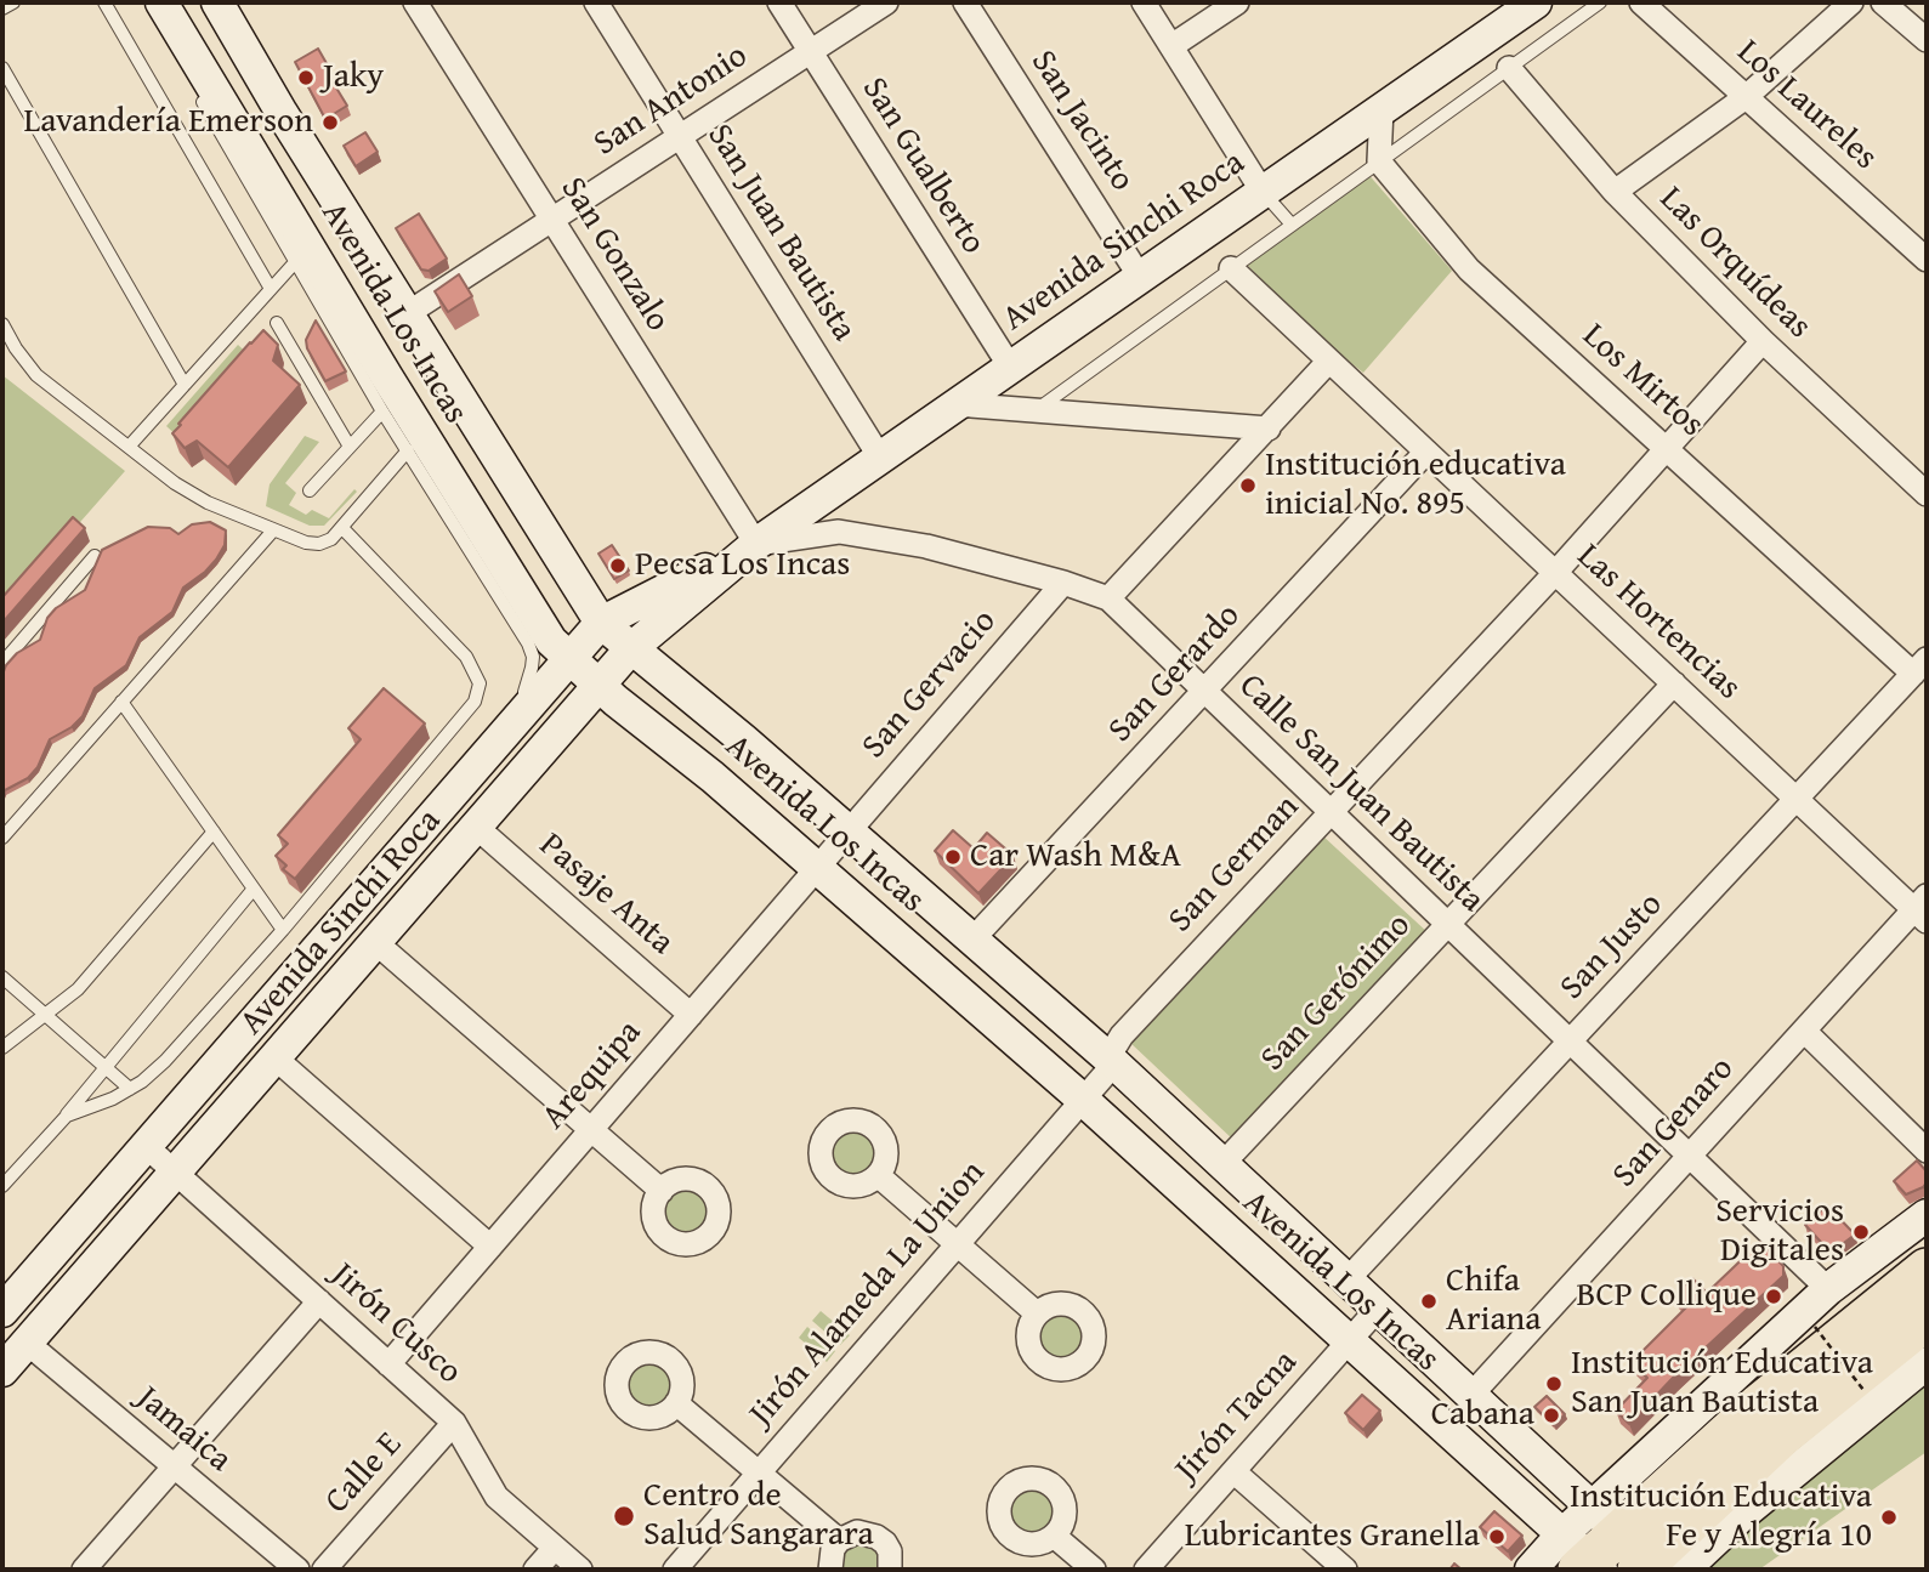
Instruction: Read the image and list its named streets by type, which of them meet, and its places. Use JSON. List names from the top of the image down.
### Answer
{
  "streets": {
    "main road": ["Avenida Sinchi Roca", "Avenida Los Incas"],
    "street": [
      "San Antonio",
      "Los Laureles",
      "San Jacinto",
      "San Gualberto",
      "San Juan Bautista",
      "San Gonzalo",
      "Las Orquídeas",
      "Los Mirtos",
      "Las Hortencias",
      "San Gerardo",
      "San Gervacio",
      "Calle San Juan Bautista",
      "San German",
      "Pasaje Anta",
      "San Justo",
      "San Gerónimo",
      "Arequipa",
      "San Genaro",
      "Jirón Alameda La Union",
      "Jirón Cusco",
      "Jirón Tacna",
      "Jamaica",
      "Calle E"
    ]
  },
  "crossings": [
    ["San Antonio", "San Gualberto"],
    ["San Antonio", "San Juan Bautista"],
    ["San Antonio", "San Gonzalo"],
    ["San Antonio", "Avenida Los Incas"],
    ["San Jacinto", "Avenida Sinchi Roca"],
    ["San Gualberto", "Avenida Sinchi Roca"],
    ["San Juan Bautista", "Avenida Sinchi Roca"],
    ["Avenida Sinchi Roca", "San Gonzalo"],
    ["Avenida Sinchi Roca", "Avenida Los Incas"],
    ["Avenida Sinchi Roca", "Calle San Juan Bautista"],
    ["Avenida Sinchi Roca", "Pasaje Anta"],
    ["Avenida Sinchi Roca", "Jirón Cusco"],
    ["Avenida Sinchi Roca", "Jamaica"],
    ["San Gonzalo", "Calle San Juan Bautista"],
    ["Las Orquídeas", "San German"],
    ["Avenida Los Incas", "San Gerardo"],
    ["Avenida Los Incas", "San Gervacio"],
    ["Avenida Los Incas", "San German"],
    ["Avenida Los Incas", "San Justo"],
    ["Avenida Los Incas", "San Gerónimo"],
    ["Avenida Los Incas", "Arequipa"],
    ["Avenida Los Incas", "San Genaro"],
    ["Avenida Los Incas", "Jirón Alameda La Union"],
    ["Avenida Los Incas", "Jirón Tacna"],
    ["Los Mirtos", "San German"],
    ["Los Mirtos", "San Justo"],
    ["Las Hortencias", "San Gerardo"],
    ["Las Hortencias", "San German"],
    ["Las Hortencias", "San Justo"],
    ["Las Hortencias", "San Gerónimo"],
    ["Las Hortencias", "San Genaro"],
    ["San Gerardo", "Calle San Juan Bautista"],
    ["San Gervacio", "Calle San Juan Bautista"],
    ["San Gervacio", "Arequipa"],
    ["Calle San Juan Bautista", "San German"],
    ["Calle San Juan Bautista", "San Justo"],
    ["Calle San Juan Bautista", "San Gerónimo"],
    ["Calle San Juan Bautista", "San Genaro"],
    ["San German", "Jirón Alameda La Union"],
    ["Pasaje Anta", "Arequipa"],
    ["Arequipa", "Jirón Cusco"],
    ["Jirón Cusco", "Calle E"]
  ],
  "places": [
    "Jaky",
    "Lavandería Emerson",
    "Institución educativa inicial No. 895",
    "Pecsa Los Incas",
    "Car Wash M&A",
    "Servicios Digitales",
    "BCP Collique",
    "Chifa Ariana",
    "Institución Educativa San Juan Bautista",
    "Cabana",
    "Centro de Salud Sangarara",
    "Institución Educativa Fe y Alegría 10",
    "Lubricantes Granella"
  ]
}
